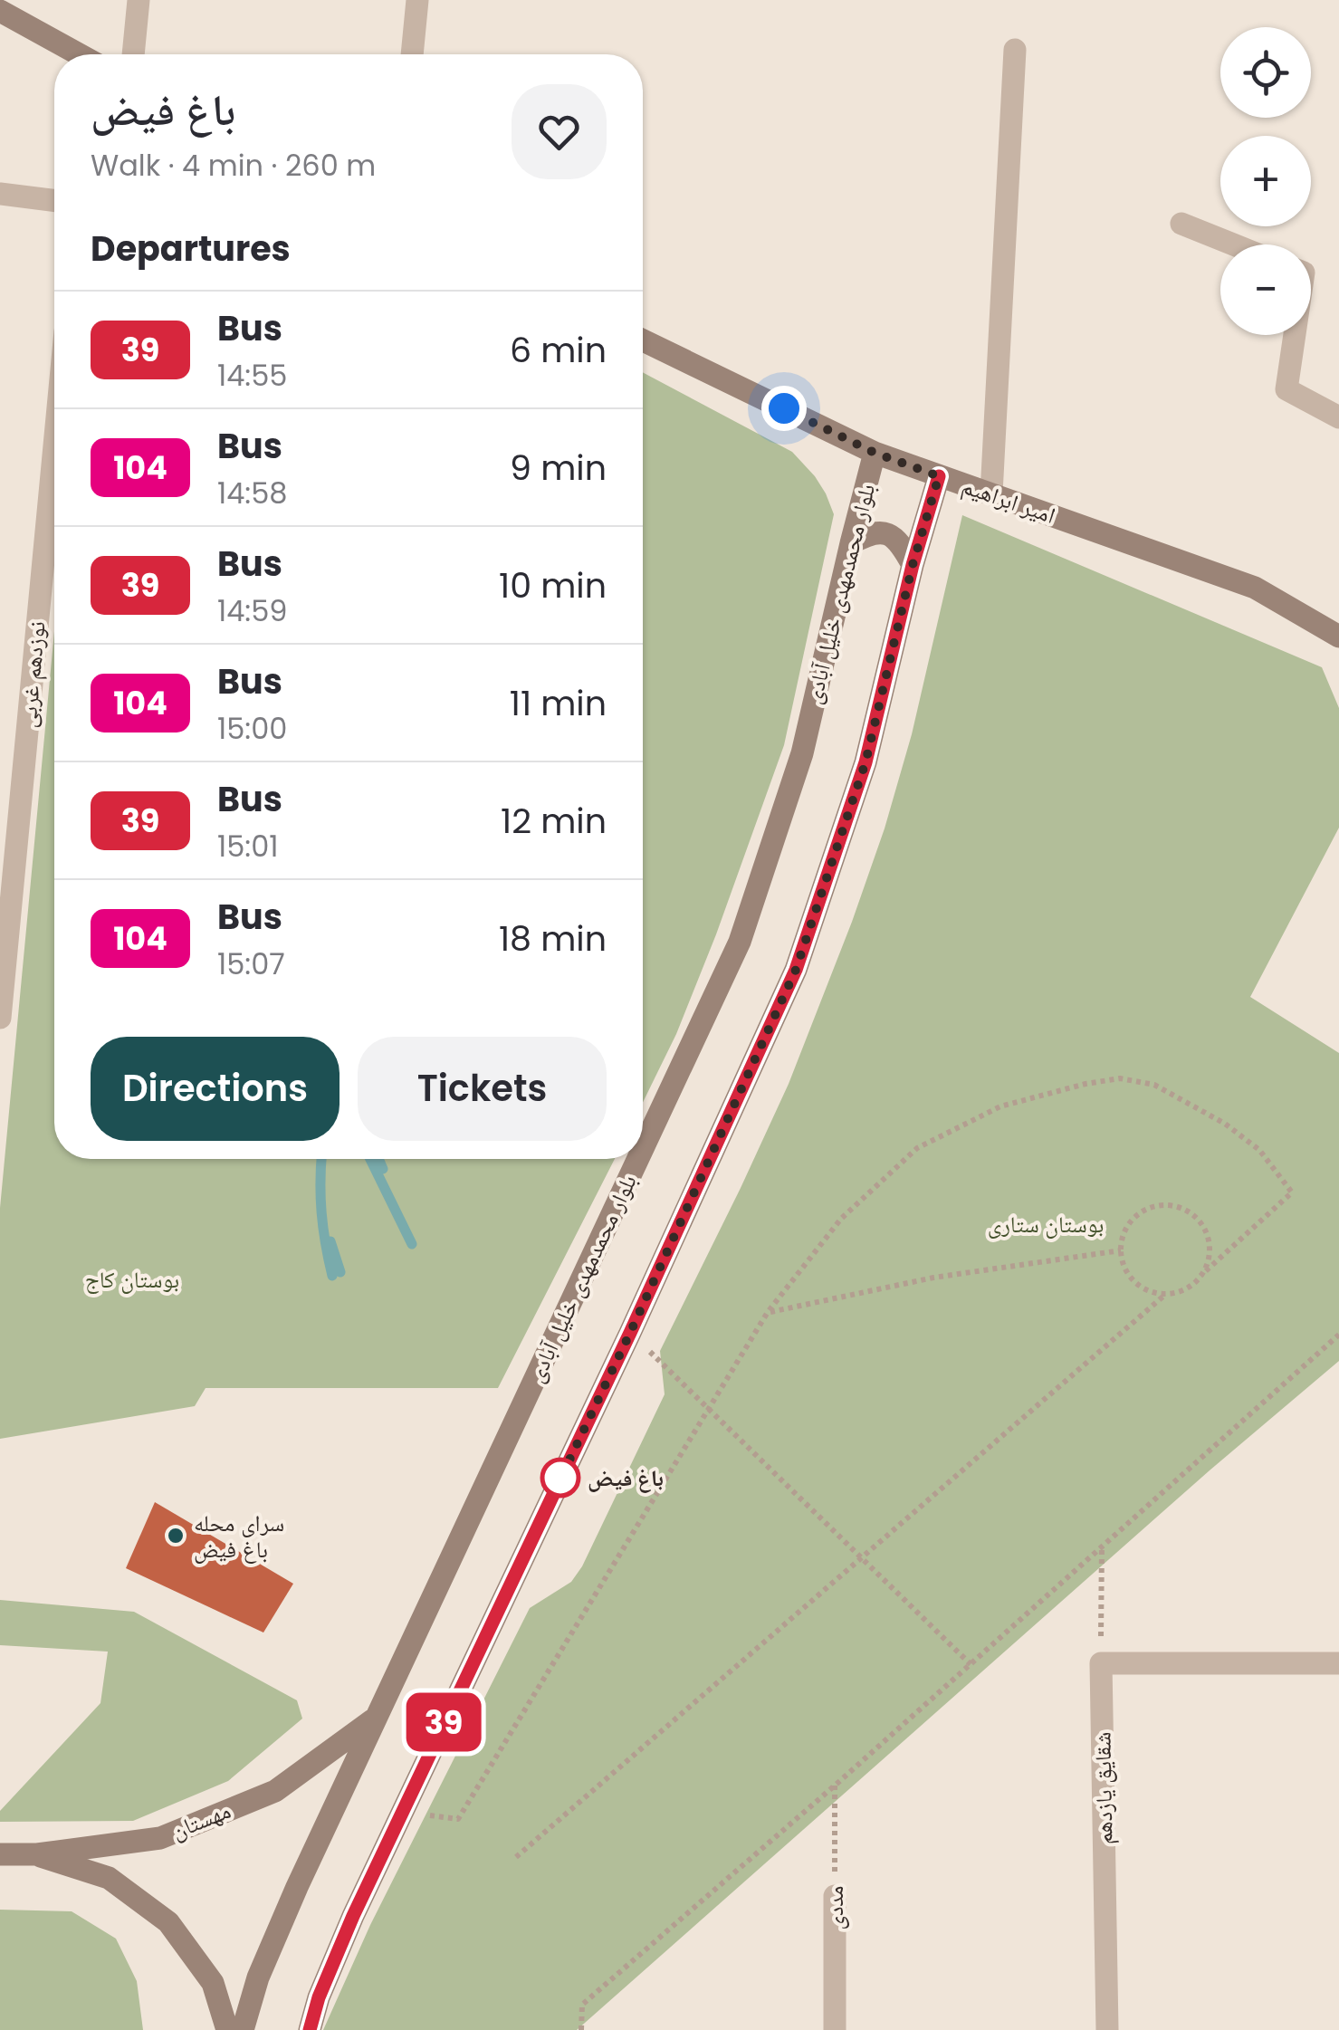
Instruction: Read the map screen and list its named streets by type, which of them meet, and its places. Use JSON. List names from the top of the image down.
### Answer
{
  "streets": {
    "main road": ["امیر ابراهیم", "بلوار محمدمهدی خلیل آبادی", "مهستان"],
    "street": ["نوزدهم غربی", "شقایق یازدهم", "مددی"]
  },
  "crossings": [
    ["امیر ابراهیم", "بلوار محمدمهدی خلیل آبادی"],
    ["بلوار محمدمهدی خلیل آبادی", "مهستان"]
  ],
  "parks": ["بوستان ستاری", "بوستان کاج"],
  "places": ["باغ فیض", "سرای محله باغ فیض"],
  "lines": ["bus line 39"],
  "page": {
    "on_map": "39",
    "map_buttons": ["+", "−"],
    "heading": [
      ["باغ فیض", "Walk · 4 min · 260 m"],
      "Departures"
    ],
    "list": [
      {
        "mark": "39",
        "name": "Bus",
        "note": "14:55",
        "value": "6 min"
      },
      {
        "mark": "104",
        "name": "Bus",
        "note": "14:58",
        "value": "9 min"
      },
      {
        "mark": "39",
        "name": "Bus",
        "note": "14:59",
        "value": "10 min"
      },
      {
        "mark": "104",
        "name": "Bus",
        "note": "15:00",
        "value": "11 min"
      },
      {
        "mark": "39",
        "name": "Bus",
        "note": "15:01",
        "value": "12 min"
      },
      {
        "mark": "104",
        "name": "Bus",
        "note": "15:07",
        "value": "18 min"
      }
    ],
    "buttons": ["Directions", "Tickets"]
  }
}
